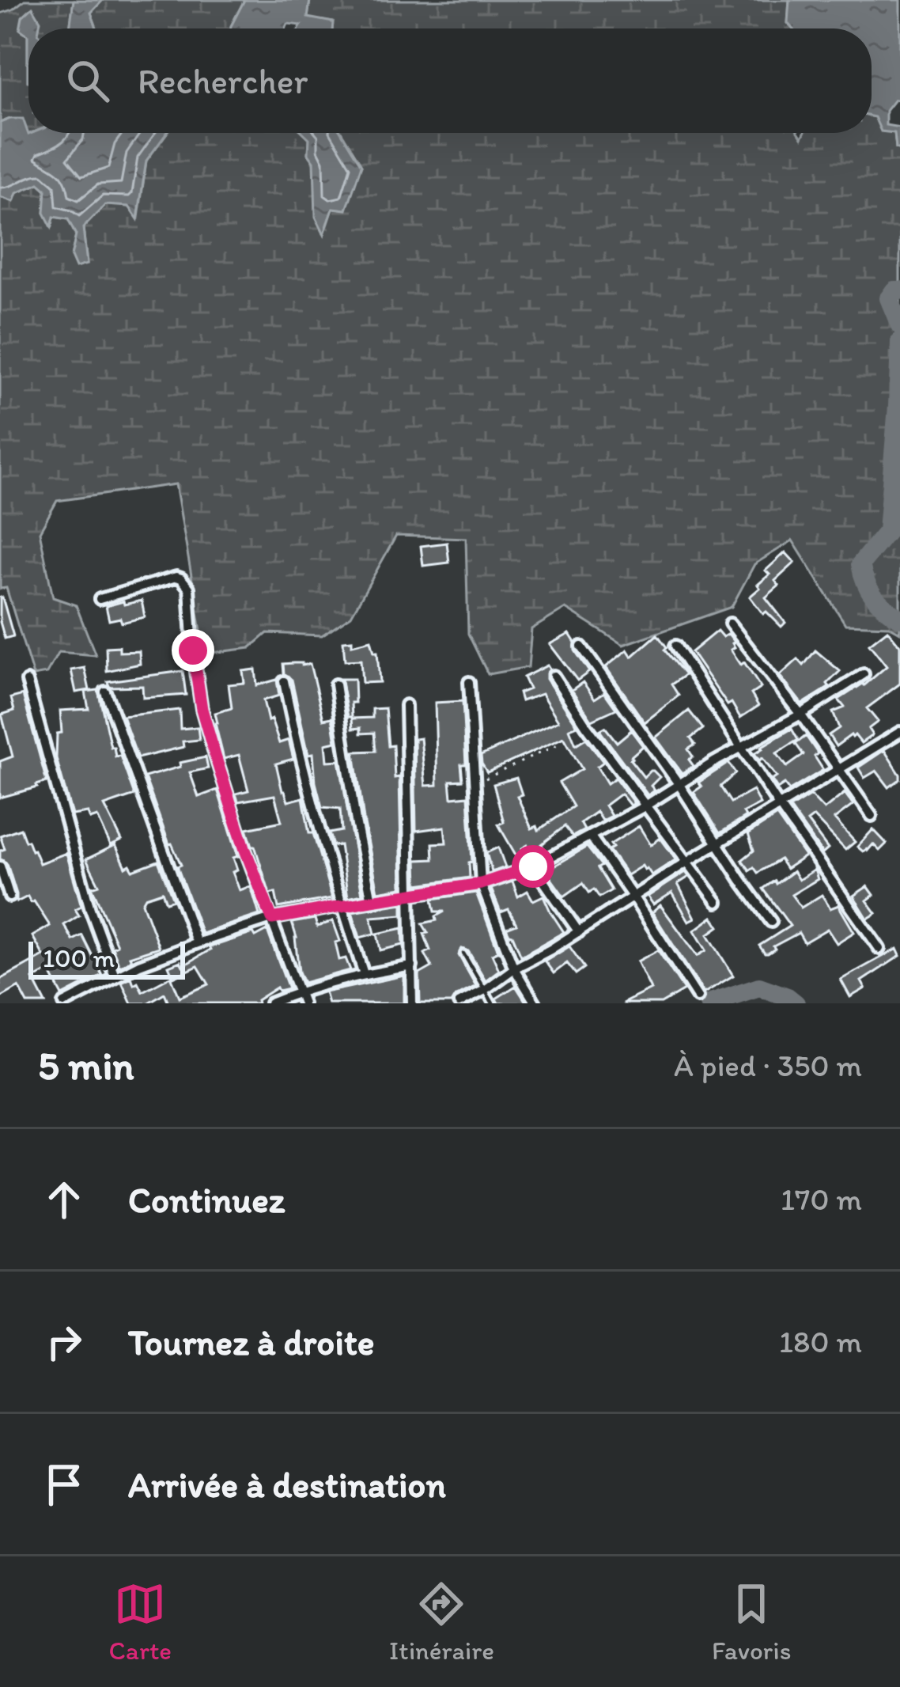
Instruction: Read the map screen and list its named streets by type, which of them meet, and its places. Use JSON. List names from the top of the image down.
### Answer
{
  "scale_bar": "100 m",
  "page": {
    "search": "Rechercher",
    "scale": "100 m",
    "heading": ["5 min", "À pied · 350 m"],
    "list": [
      ["Continuez", "170 m"],
      ["Tournez à droite", "180 m"],
      "Arrivée à destination"
    ],
    "nav": ["Carte", "Itinéraire", "Favoris"]
  }
}
